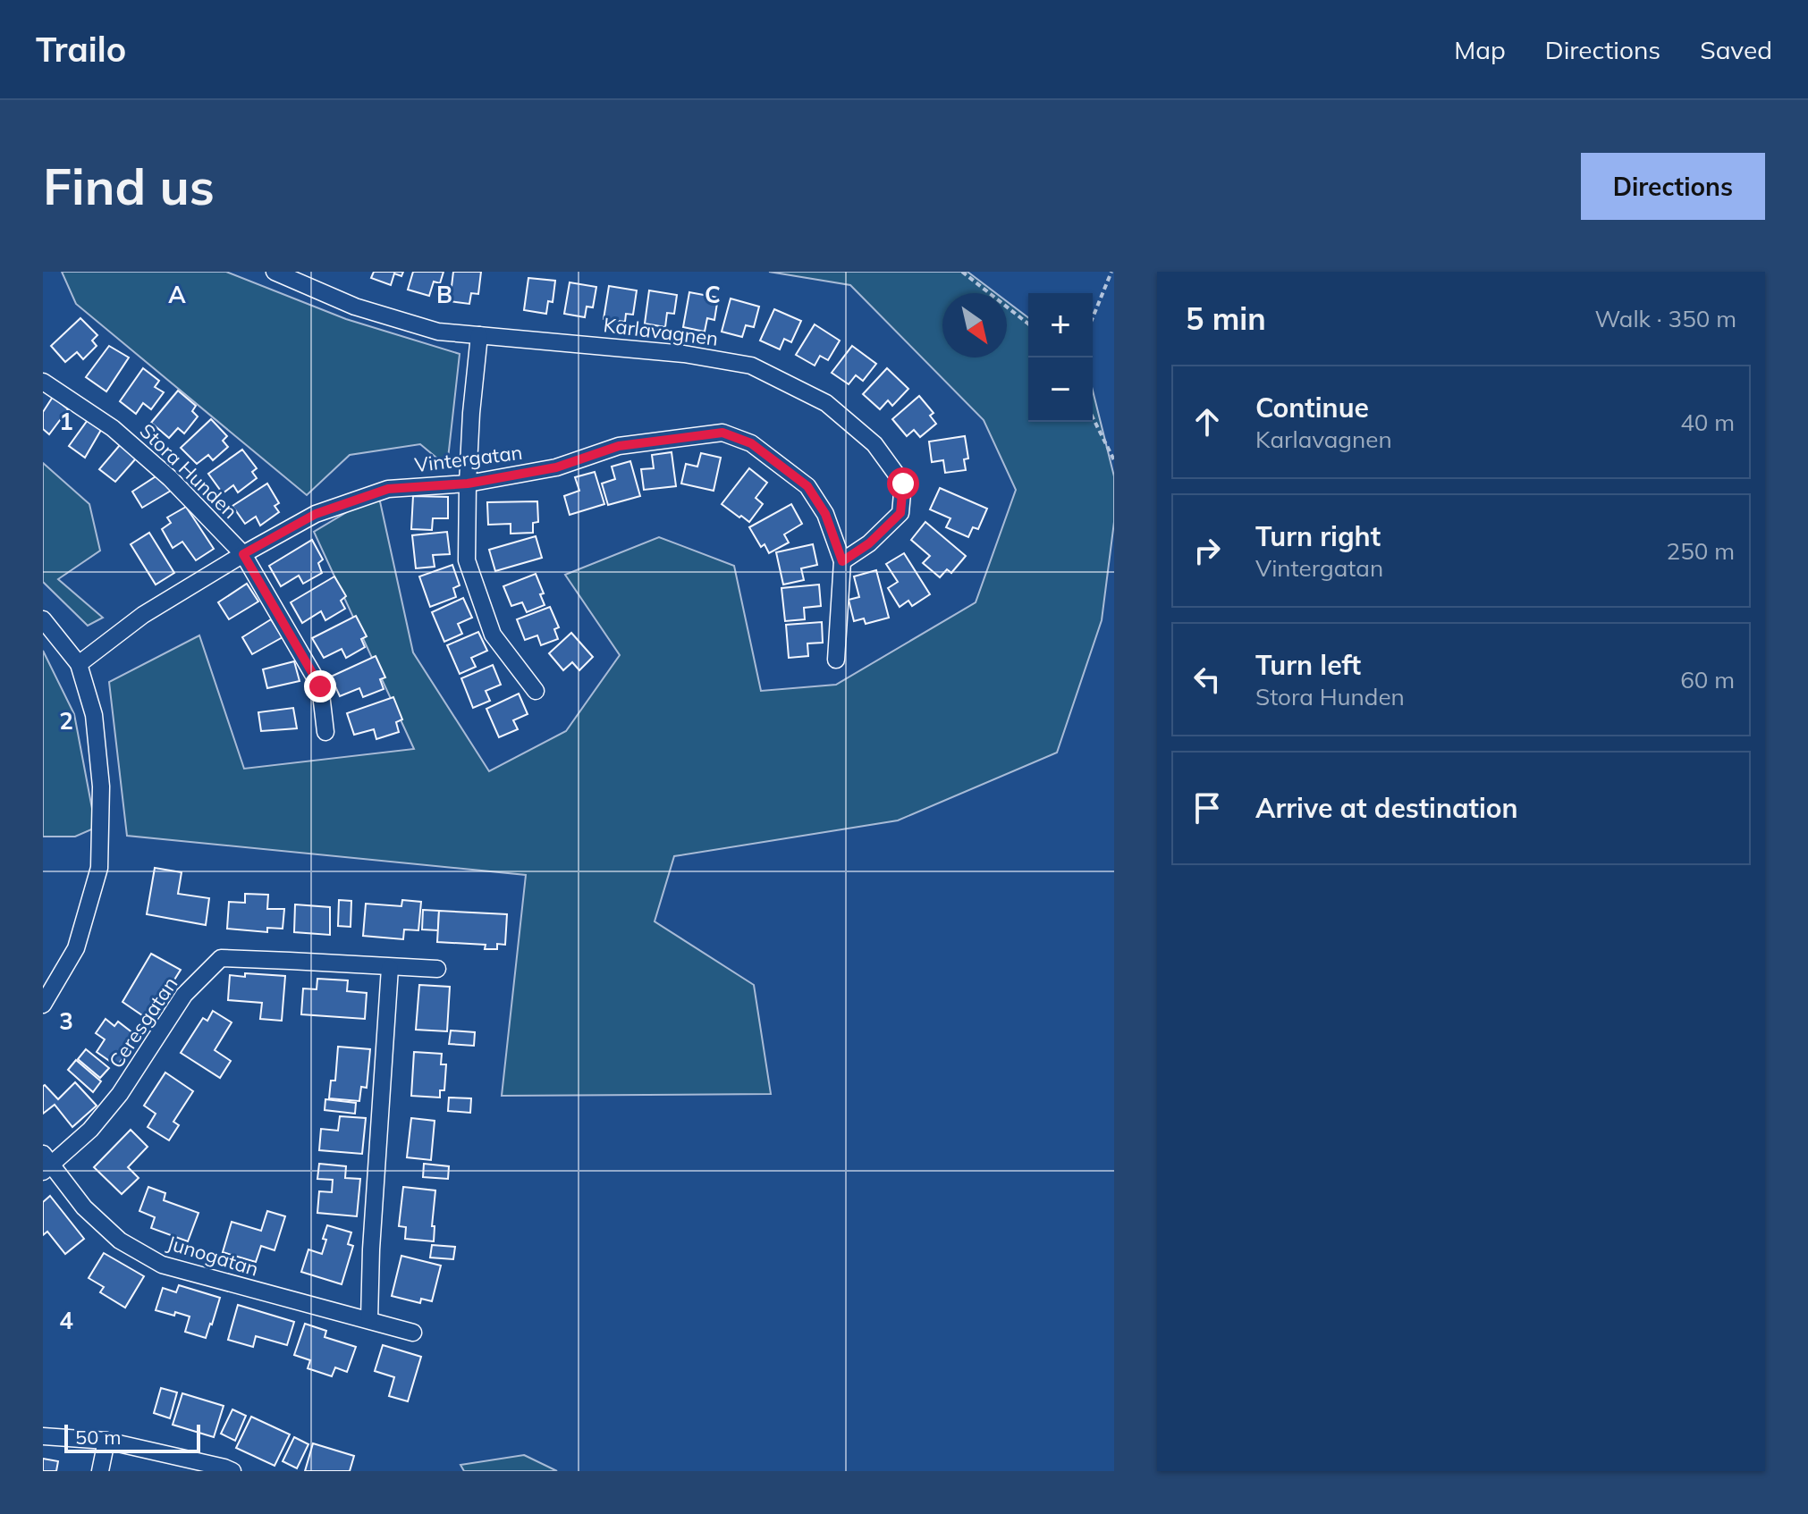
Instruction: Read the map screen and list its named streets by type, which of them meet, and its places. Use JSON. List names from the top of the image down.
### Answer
{
  "streets": {
    "street": [
      "Karlavagnen",
      "Vintergatan",
      "Stora Hunden",
      "Ceresgatan",
      "Junogatan"
    ]
  },
  "crossings": [
    ["Karlavagnen", "Vintergatan"],
    ["Vintergatan", "Stora Hunden"],
    ["Ceresgatan", "Junogatan"]
  ],
  "scale_bar": "50 m",
  "north": "bottom right",
  "page": {
    "header": "Trailo",
    "nav": ["Map", "Directions", "Saved"],
    "buttons": "Directions",
    "title": "Find us",
    "heading": ["5 min", "Walk · 350 m"],
    "map_buttons": ["+", "−"],
    "list": [
      ["Continue", "Karlavagnen", "40 m"],
      ["Turn right", "Vintergatan", "250 m"],
      ["Turn left", "Stora Hunden", "60 m"],
      "Arrive at destination"
    ],
    "scale": "50 m"
  },
  "grid": {
    "columns": ["A", "B", "C"],
    "rows": [
      "1",
      "2",
      "3",
      "4"
    ]
  }
}
